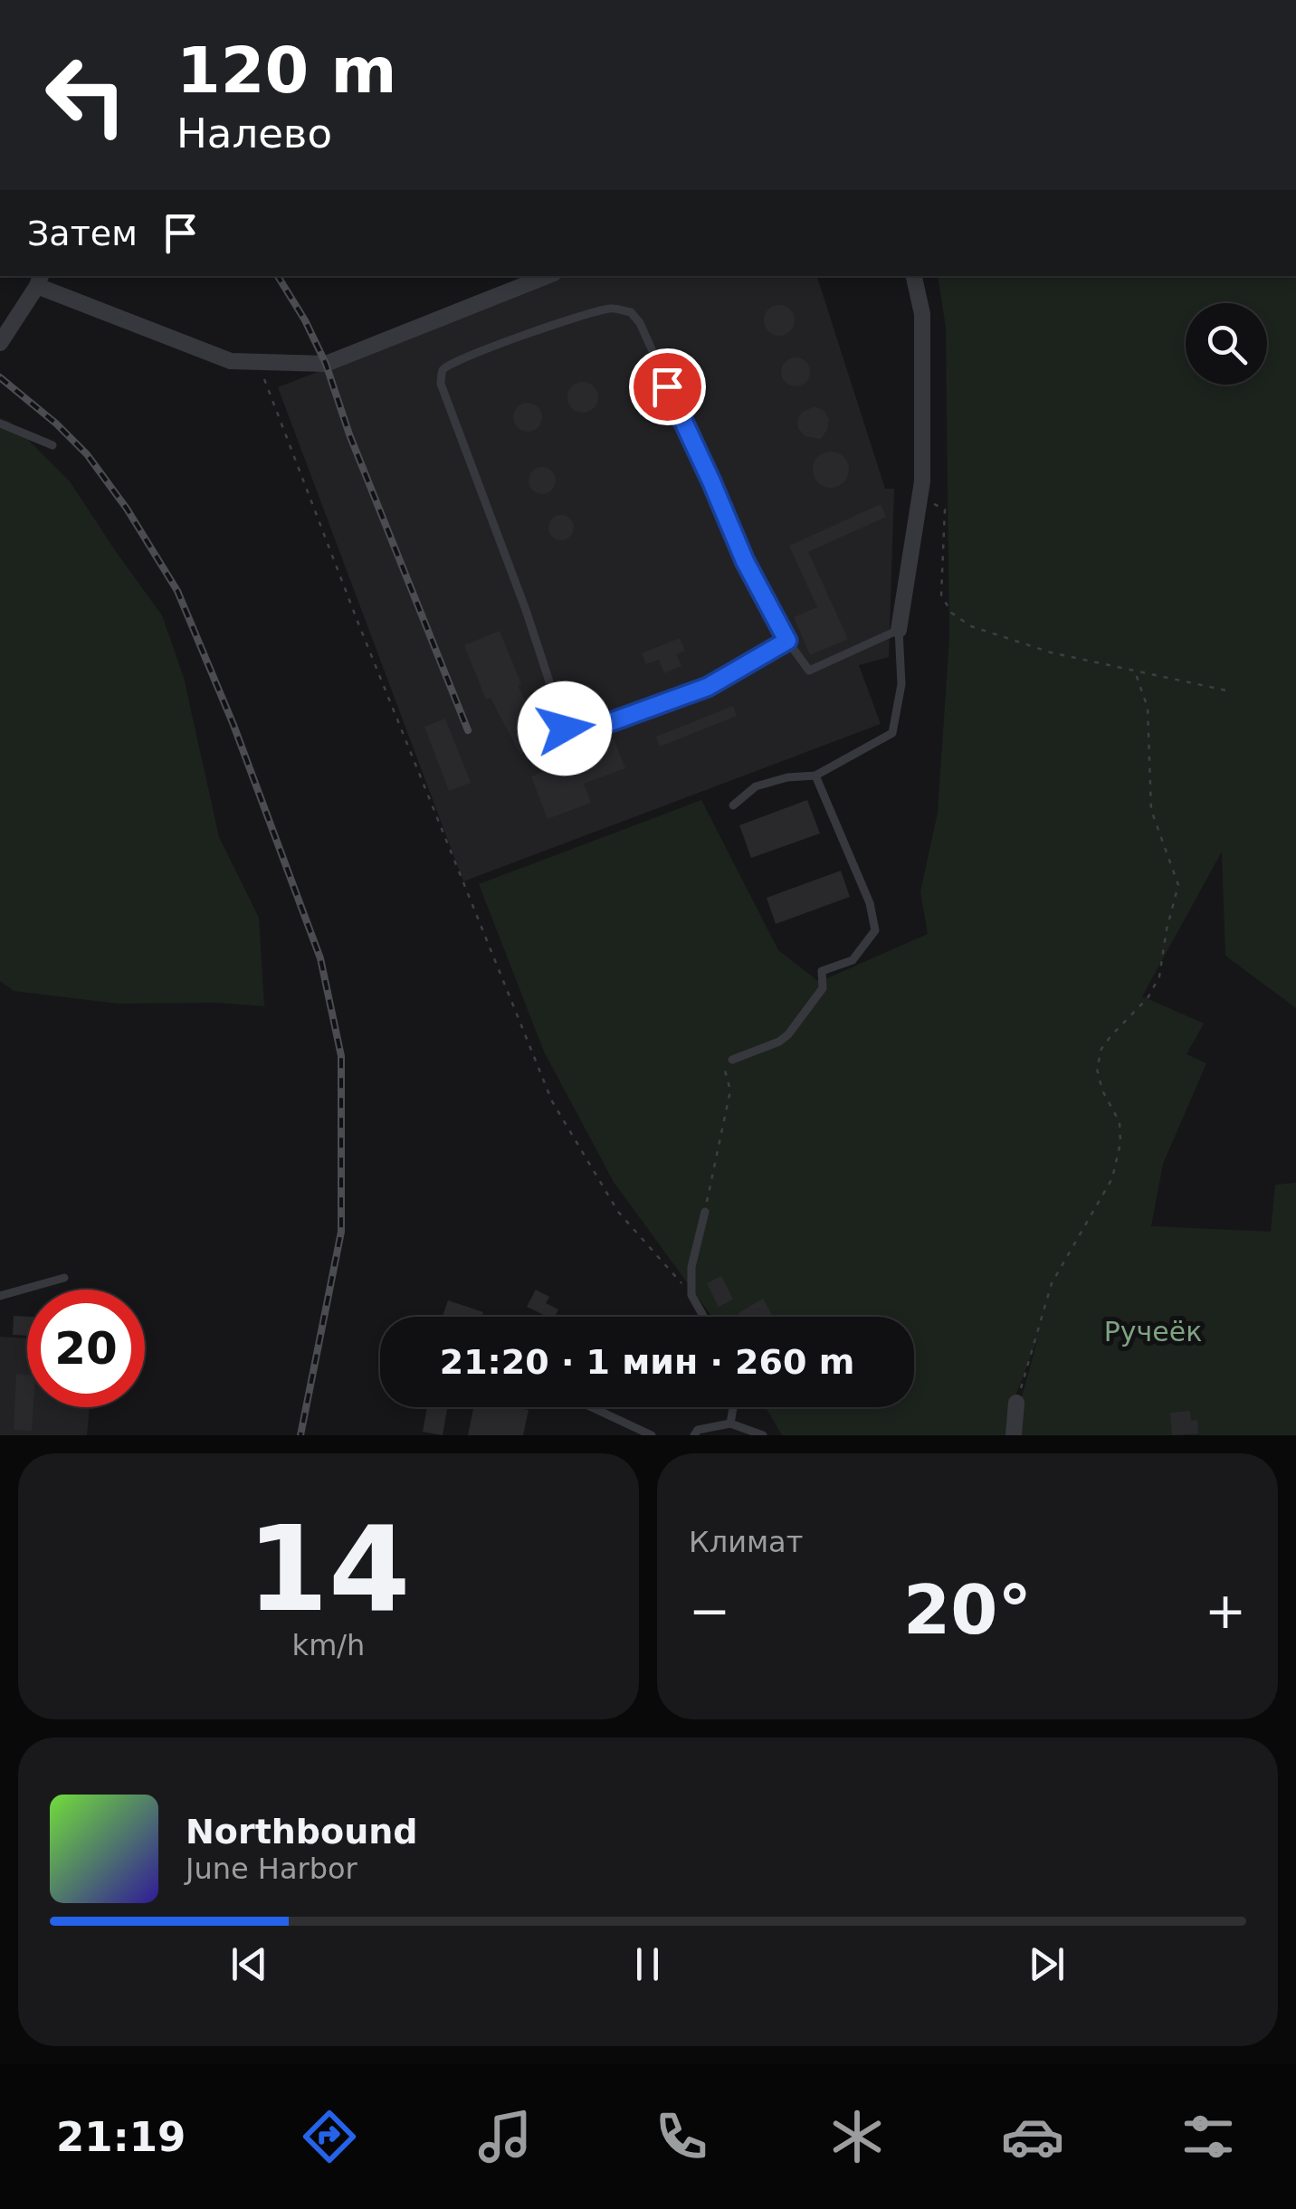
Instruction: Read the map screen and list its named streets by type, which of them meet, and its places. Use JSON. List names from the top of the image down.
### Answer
{
  "parks": ["Ручеёк"],
  "page": {
    "turn": ["120 m", "Налево"],
    "then": "Затем",
    "limit": "20",
    "trip": "21:20 · 1 мин · 260 m",
    "tile": [
      ["14", "km/h"],
      "Климат"
    ],
    "heat": ["−", "20°", "+"],
    "song": ["Northbound", "June Harbor"],
    "tabs": "21:19"
  }
}
